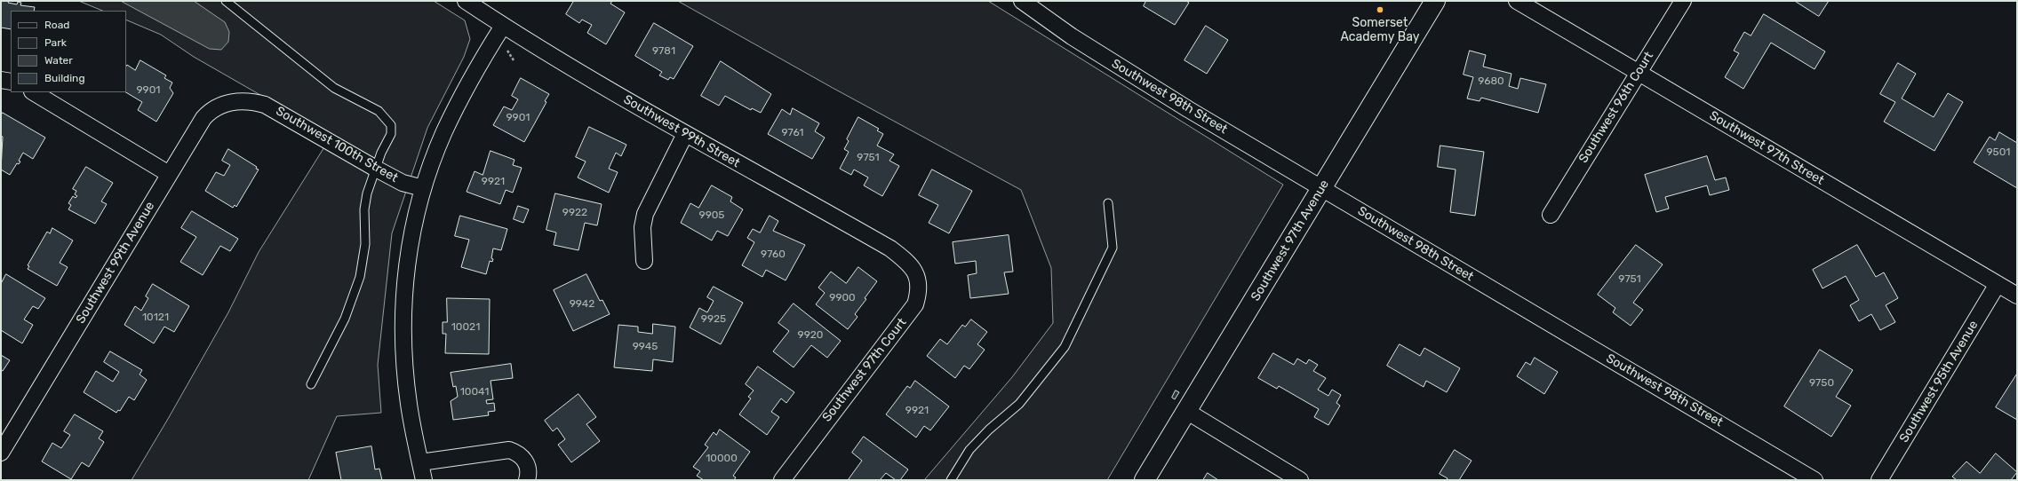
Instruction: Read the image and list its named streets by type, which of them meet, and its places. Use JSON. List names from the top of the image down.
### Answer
{
  "streets": {
    "street": [
      "Southwest 98th Street",
      "Southwest 96th Court",
      "Southwest 99th Street",
      "Southwest 100th Street",
      "Southwest 97th Street",
      "Southwest 97th Avenue",
      "Southwest 99th Avenue",
      "Southwest 97th Court",
      "Southwest 95th Avenue"
    ]
  },
  "crossings": [
    ["Southwest 98th Street", "Southwest 97th Avenue"],
    ["Southwest 96th Court", "Southwest 97th Street"],
    ["Southwest 99th Street", "Southwest 97th Court"],
    ["Southwest 100th Street", "Southwest 99th Avenue"],
    ["Southwest 97th Street", "Southwest 95th Avenue"]
  ],
  "places": ["Somerset Academy Bay"],
  "house_numbers": [
    "9781",
    "9680",
    "9901",
    "9901",
    "9761",
    "9501",
    "9751",
    "9921",
    "9922",
    "9905",
    "9760",
    "9751",
    "9900",
    "9942",
    "10121",
    "9925",
    "10021",
    "9920",
    "9945",
    "9750",
    "10041",
    "9921",
    "10000"
  ],
  "legend": [
    "Road",
    "Park",
    "Water",
    "Building"
  ]
}
